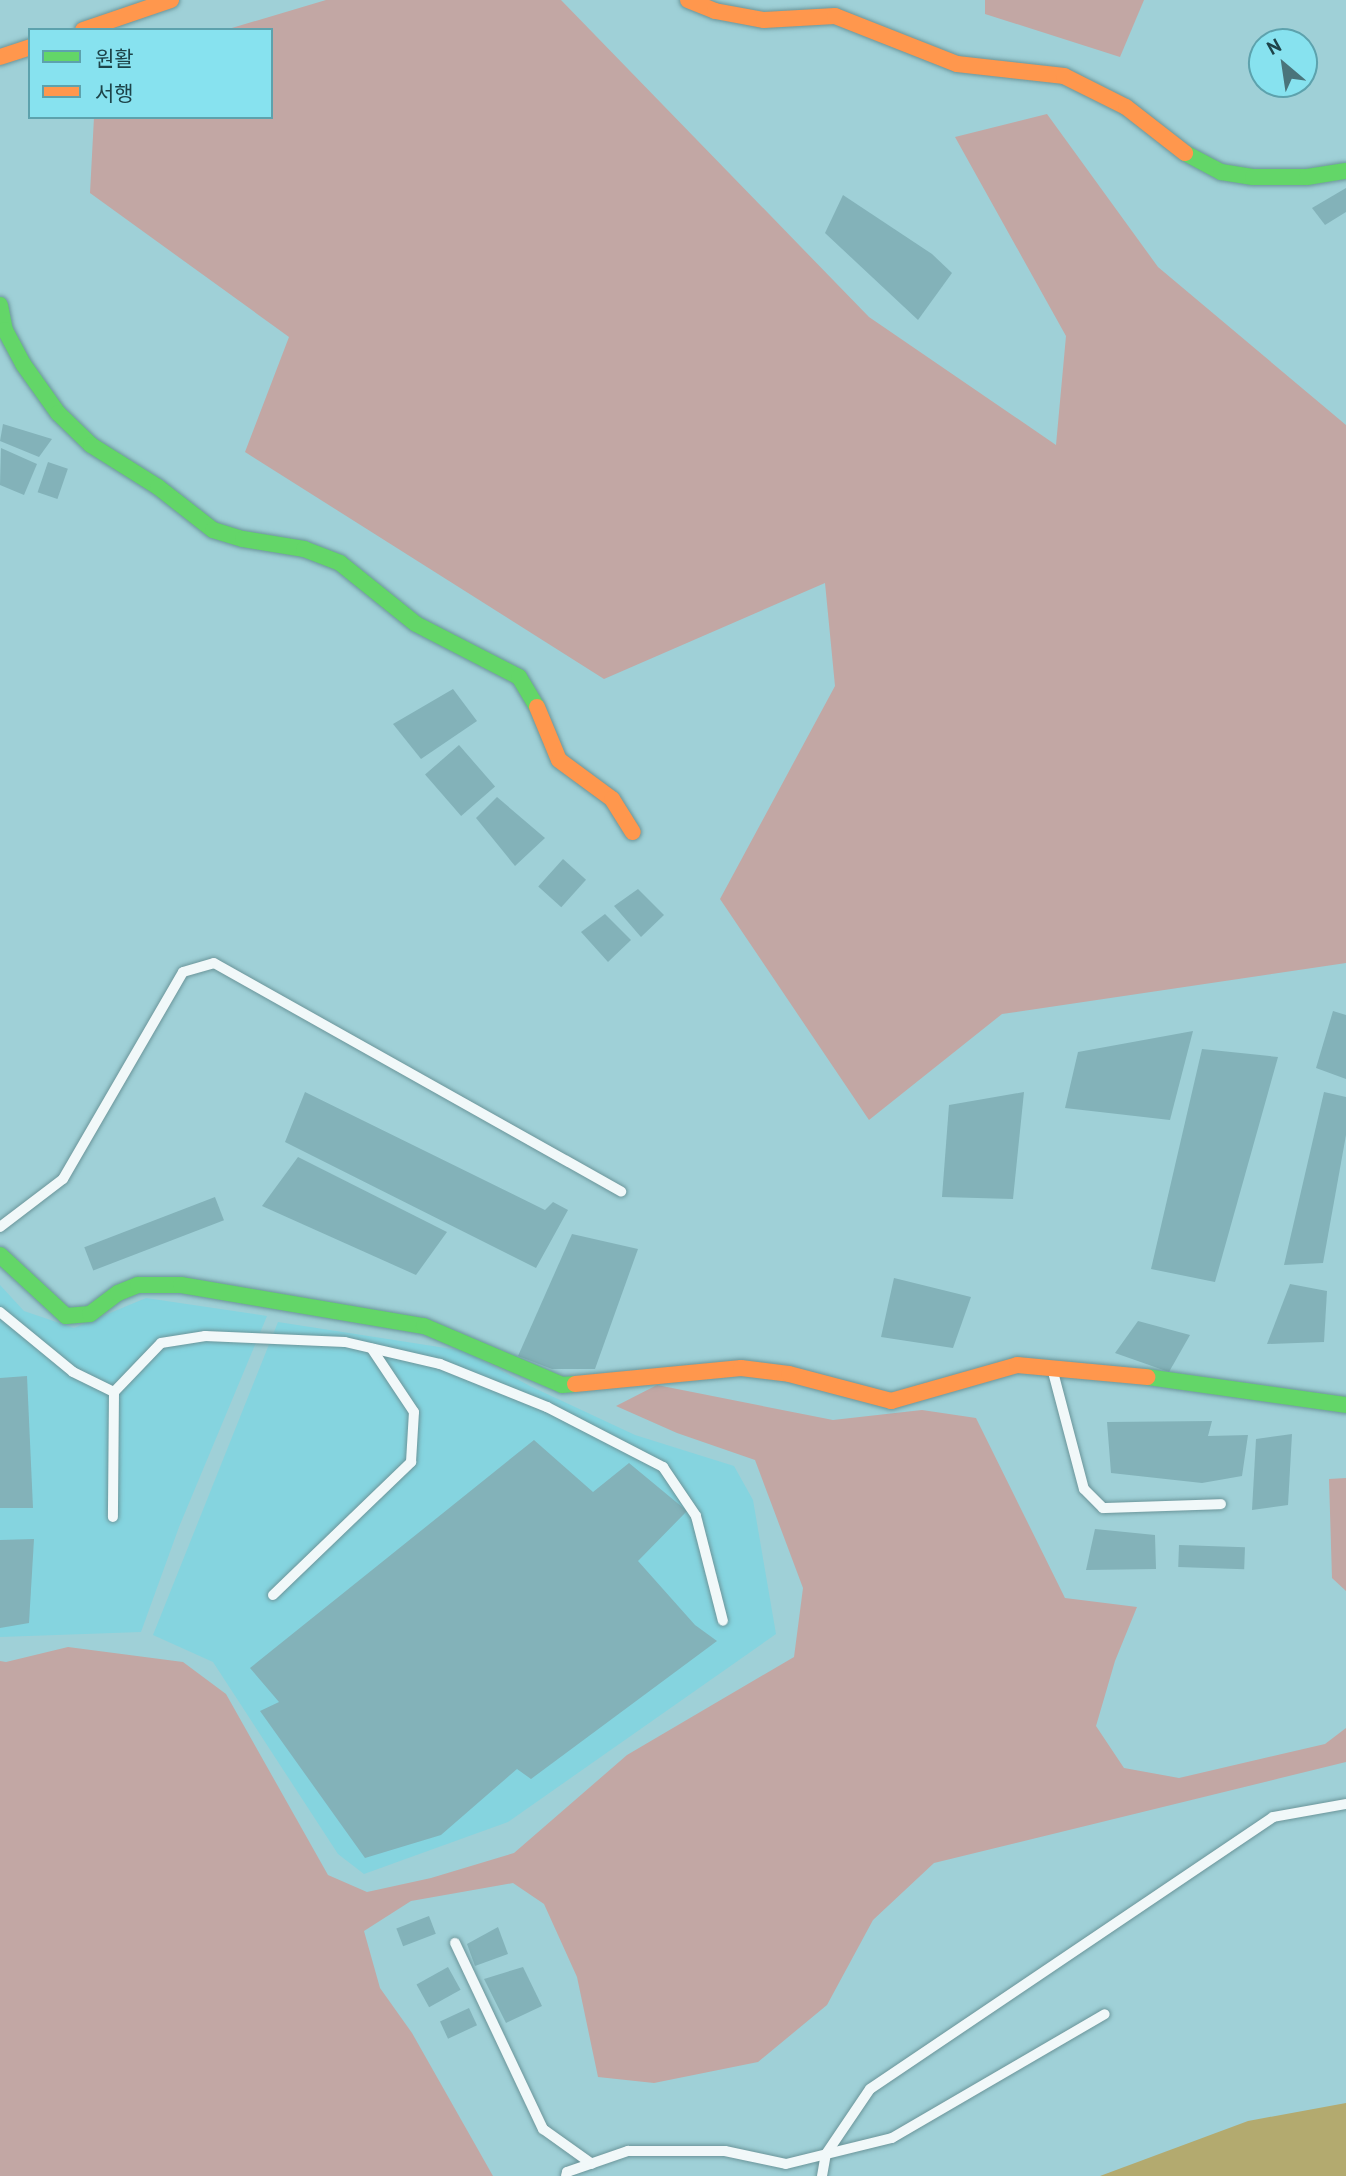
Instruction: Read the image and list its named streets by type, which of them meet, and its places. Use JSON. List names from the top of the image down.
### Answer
{
  "legend": ["원활", "서행"],
  "north": "top left"
}
